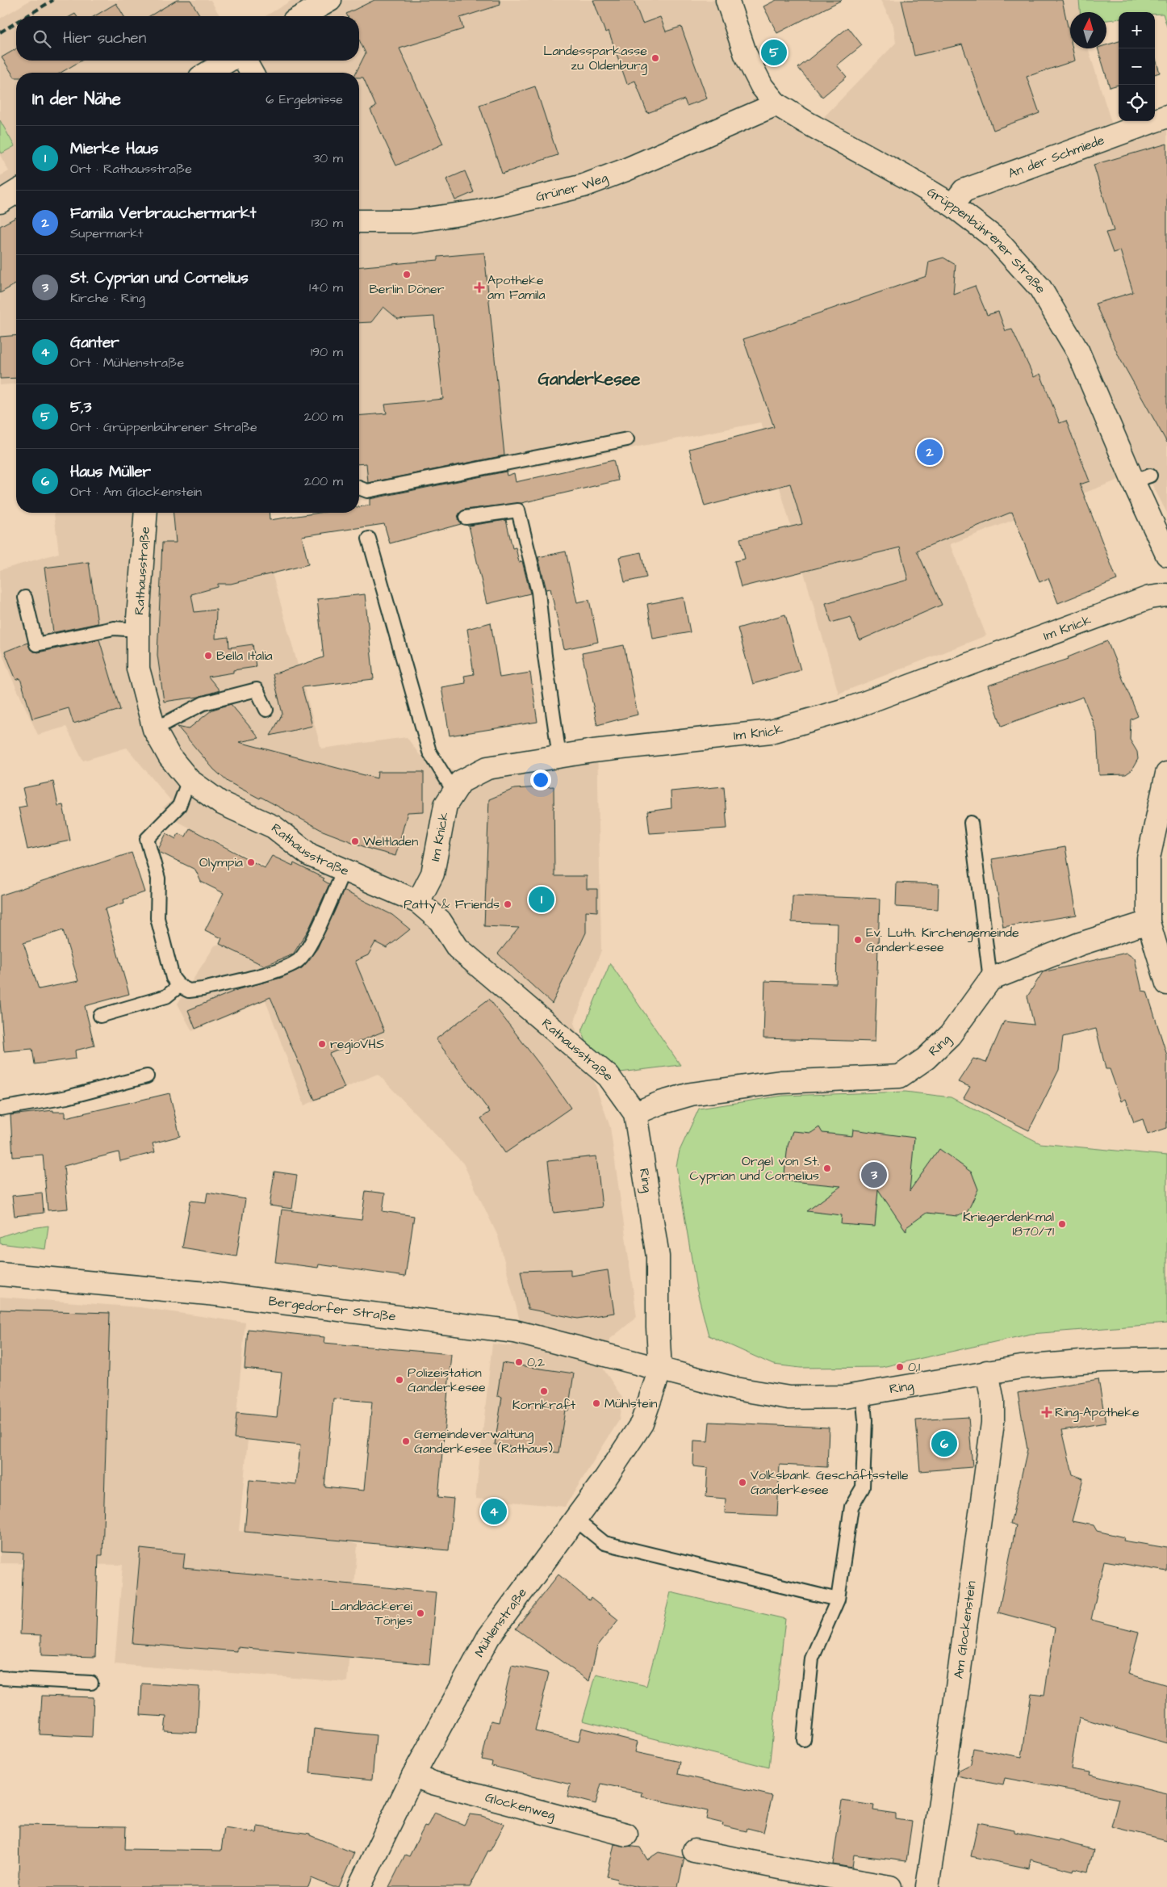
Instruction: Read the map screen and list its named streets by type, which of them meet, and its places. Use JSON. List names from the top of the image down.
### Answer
{
  "streets": {
    "street": [
      "An der Schmiede",
      "Grüner Weg",
      "Grüppenbührener Straße",
      "Rathausstraße",
      "Im Knick",
      "Ring",
      "Bergedorfer Straße",
      "Mühlenstraße",
      "Am Glockenstein",
      "Glockenweg"
    ]
  },
  "crossings": [
    ["An der Schmiede", "Grüppenbührener Straße"],
    ["Grüner Weg", "Grüppenbührener Straße"],
    ["Rathausstraße", "Im Knick"],
    ["Rathausstraße", "Ring"],
    ["Ring", "Bergedorfer Straße"],
    ["Ring", "Mühlenstraße"],
    ["Ring", "Am Glockenstein"],
    ["Bergedorfer Straße", "Mühlenstraße"],
    ["Mühlenstraße", "Glockenweg"]
  ],
  "districts": ["Ganderkesee"],
  "places": {
    "other": [
      "Landessparkasse zu Oldenburg",
      "Berlin Döner",
      "Bella Italia",
      "Weltladen",
      "Olympia",
      "Patty & Friends",
      "Ev. Luth. Kirchengemeinde Ganderkesee",
      "regioVHS",
      "Orgel von St. Cyprian und Cornelius",
      "Kriegerdenkmal 1870/71",
      "0,2",
      "0,1",
      "Polizeistation Ganderkesee",
      "Kornkraft",
      "Mühlstein",
      "Gemeindeverwaltung Ganderkesee (Rathaus)",
      "Volksbank Geschäftsstelle Ganderkesee",
      "Landbäckerei Tönjes"
    ],
    "health": ["Apotheke am Famila", "Ring-Apotheke"]
  },
  "north": "top",
  "page": {
    "map_buttons": ["+", "−"],
    "search": "Hier suchen",
    "pins": [
      "5",
      "2",
      "1",
      "3",
      "6",
      "4"
    ],
    "heading": ["In der Nähe", "6 Ergebnisse"],
    "list": [
      {
        "mark": "1",
        "name": "Mierke Haus",
        "note": "Ort · Rathausstraße",
        "value": "30 m"
      },
      {
        "mark": "2",
        "name": "Famila Verbrauchermarkt",
        "note": "Supermarkt",
        "value": "130 m"
      },
      {
        "mark": "3",
        "name": "St. Cyprian und Cornelius",
        "note": "Kirche · Ring",
        "value": "140 m"
      },
      {
        "mark": "4",
        "name": "Ganter",
        "note": "Ort · Mühlenstraße",
        "value": "190 m"
      },
      {
        "mark": "5",
        "name": "5,3",
        "note": "Ort · Grüppenbührener Straße",
        "value": "200 m"
      },
      {
        "mark": "6",
        "name": "Haus Müller",
        "note": "Ort · Am Glockenstein",
        "value": "200 m"
      }
    ]
  }
}
